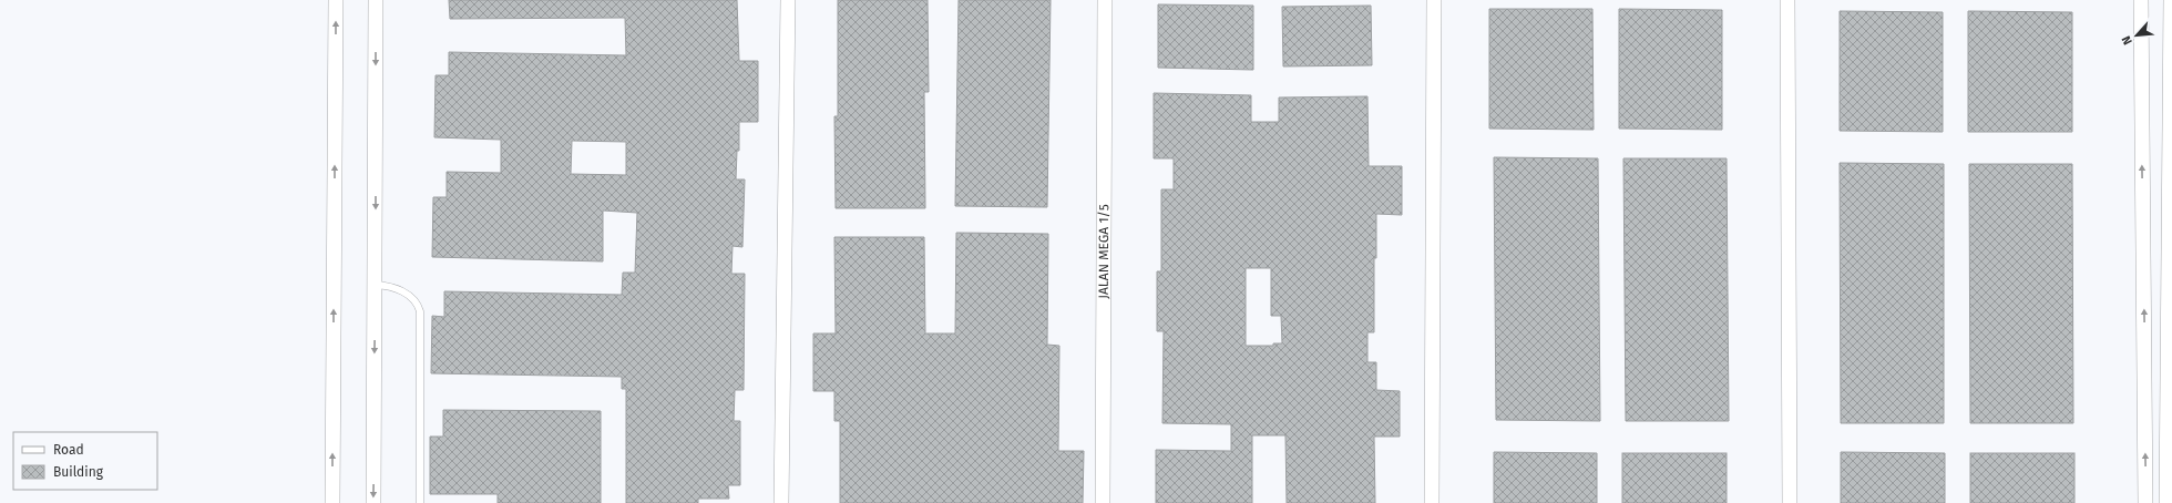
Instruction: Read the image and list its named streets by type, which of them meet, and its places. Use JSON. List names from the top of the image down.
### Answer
{
  "streets": {
    "street": ["JALAN MEGA 1/5"]
  },
  "legend": ["Road", "Building"],
  "north": "bottom left"
}
